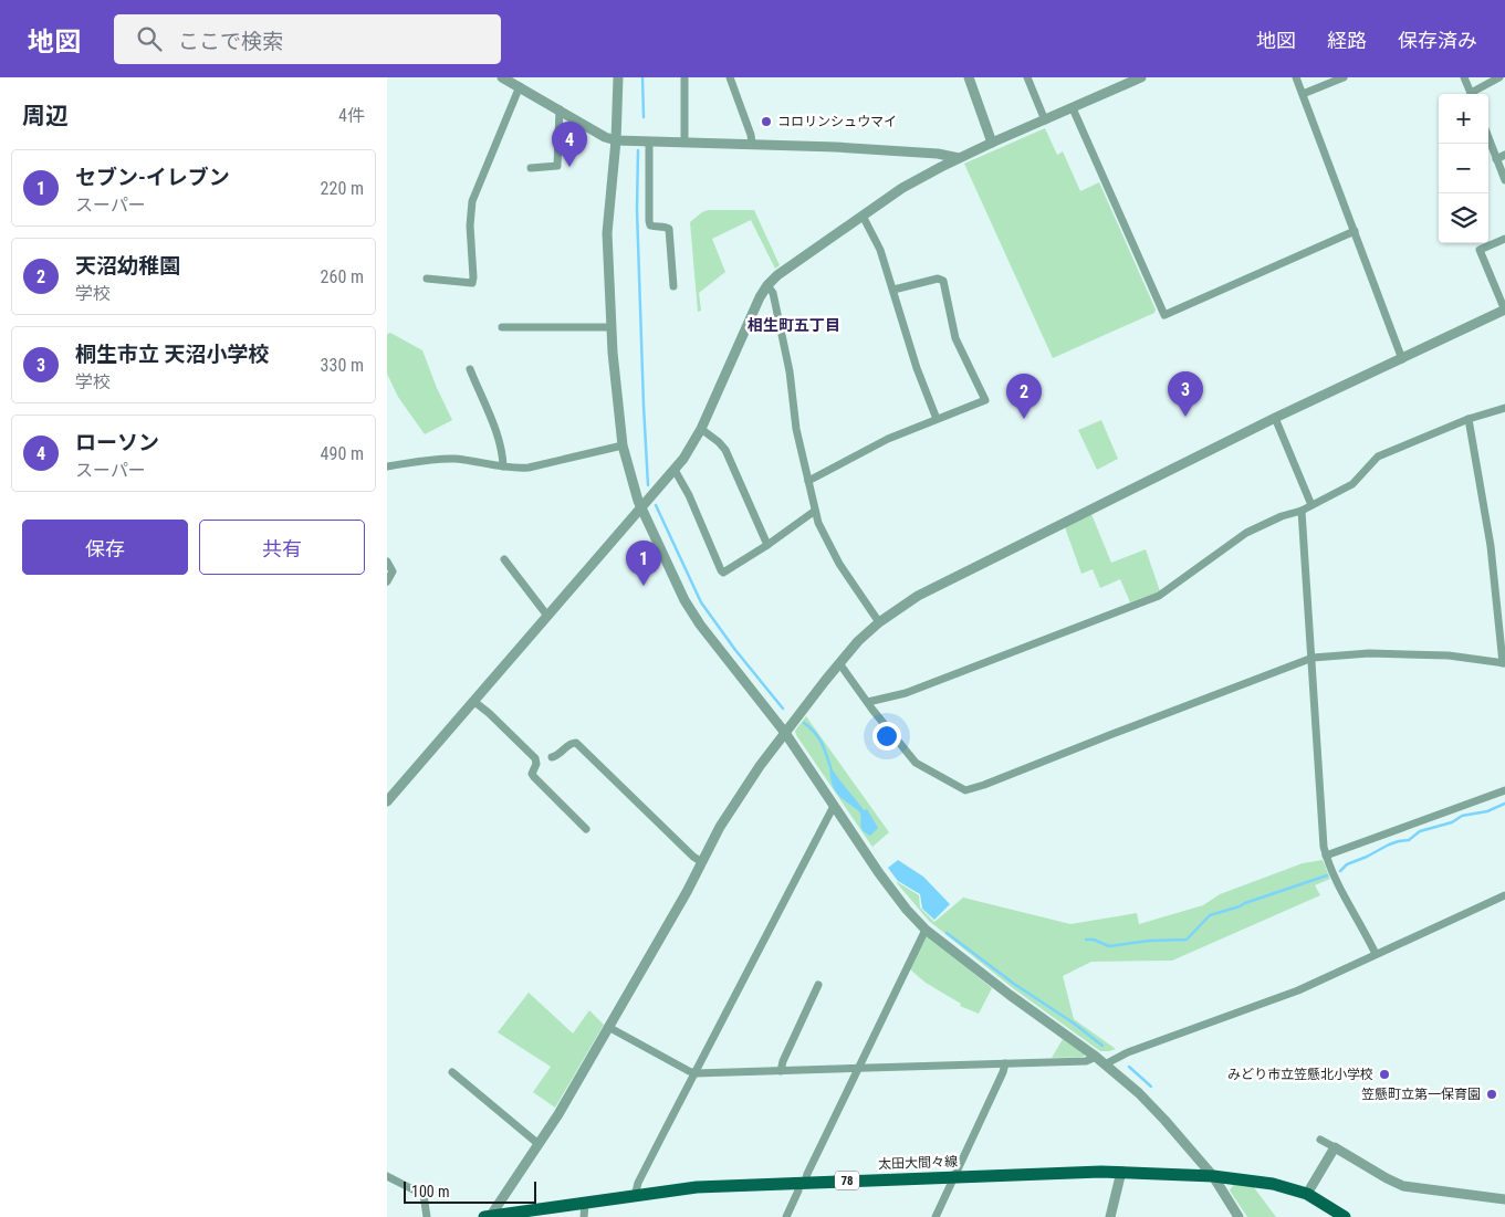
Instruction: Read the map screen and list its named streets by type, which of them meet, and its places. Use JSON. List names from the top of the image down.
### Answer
{
  "streets": {
    "main road": ["太田大間々線", "78"]
  },
  "districts": ["相生町五丁目"],
  "places": ["コロリンシュウマイ", "みどり市立笠懸北小学校", "笠懸町立第一保育園"],
  "scale_bar": "100 m",
  "page": {
    "header": "地図",
    "search": "ここで検索",
    "nav": ["地図", "経路", "保存済み"],
    "heading": ["周辺", "4件"],
    "map_buttons": ["+", "−"],
    "pins": [
      "4",
      "3",
      "2",
      "1"
    ],
    "list": [
      {
        "mark": "1",
        "name": "セブン-イレブン",
        "note": "スーパー",
        "value": "220 m"
      },
      {
        "mark": "2",
        "name": "天沼幼稚園",
        "note": "学校",
        "value": "260 m"
      },
      {
        "mark": "3",
        "name": "桐生市立 天沼小学校",
        "note": "学校",
        "value": "330 m"
      },
      {
        "mark": "4",
        "name": "ローソン",
        "note": "スーパー",
        "value": "490 m"
      }
    ],
    "buttons": ["保存", "共有"],
    "scale": "100 m"
  }
}
